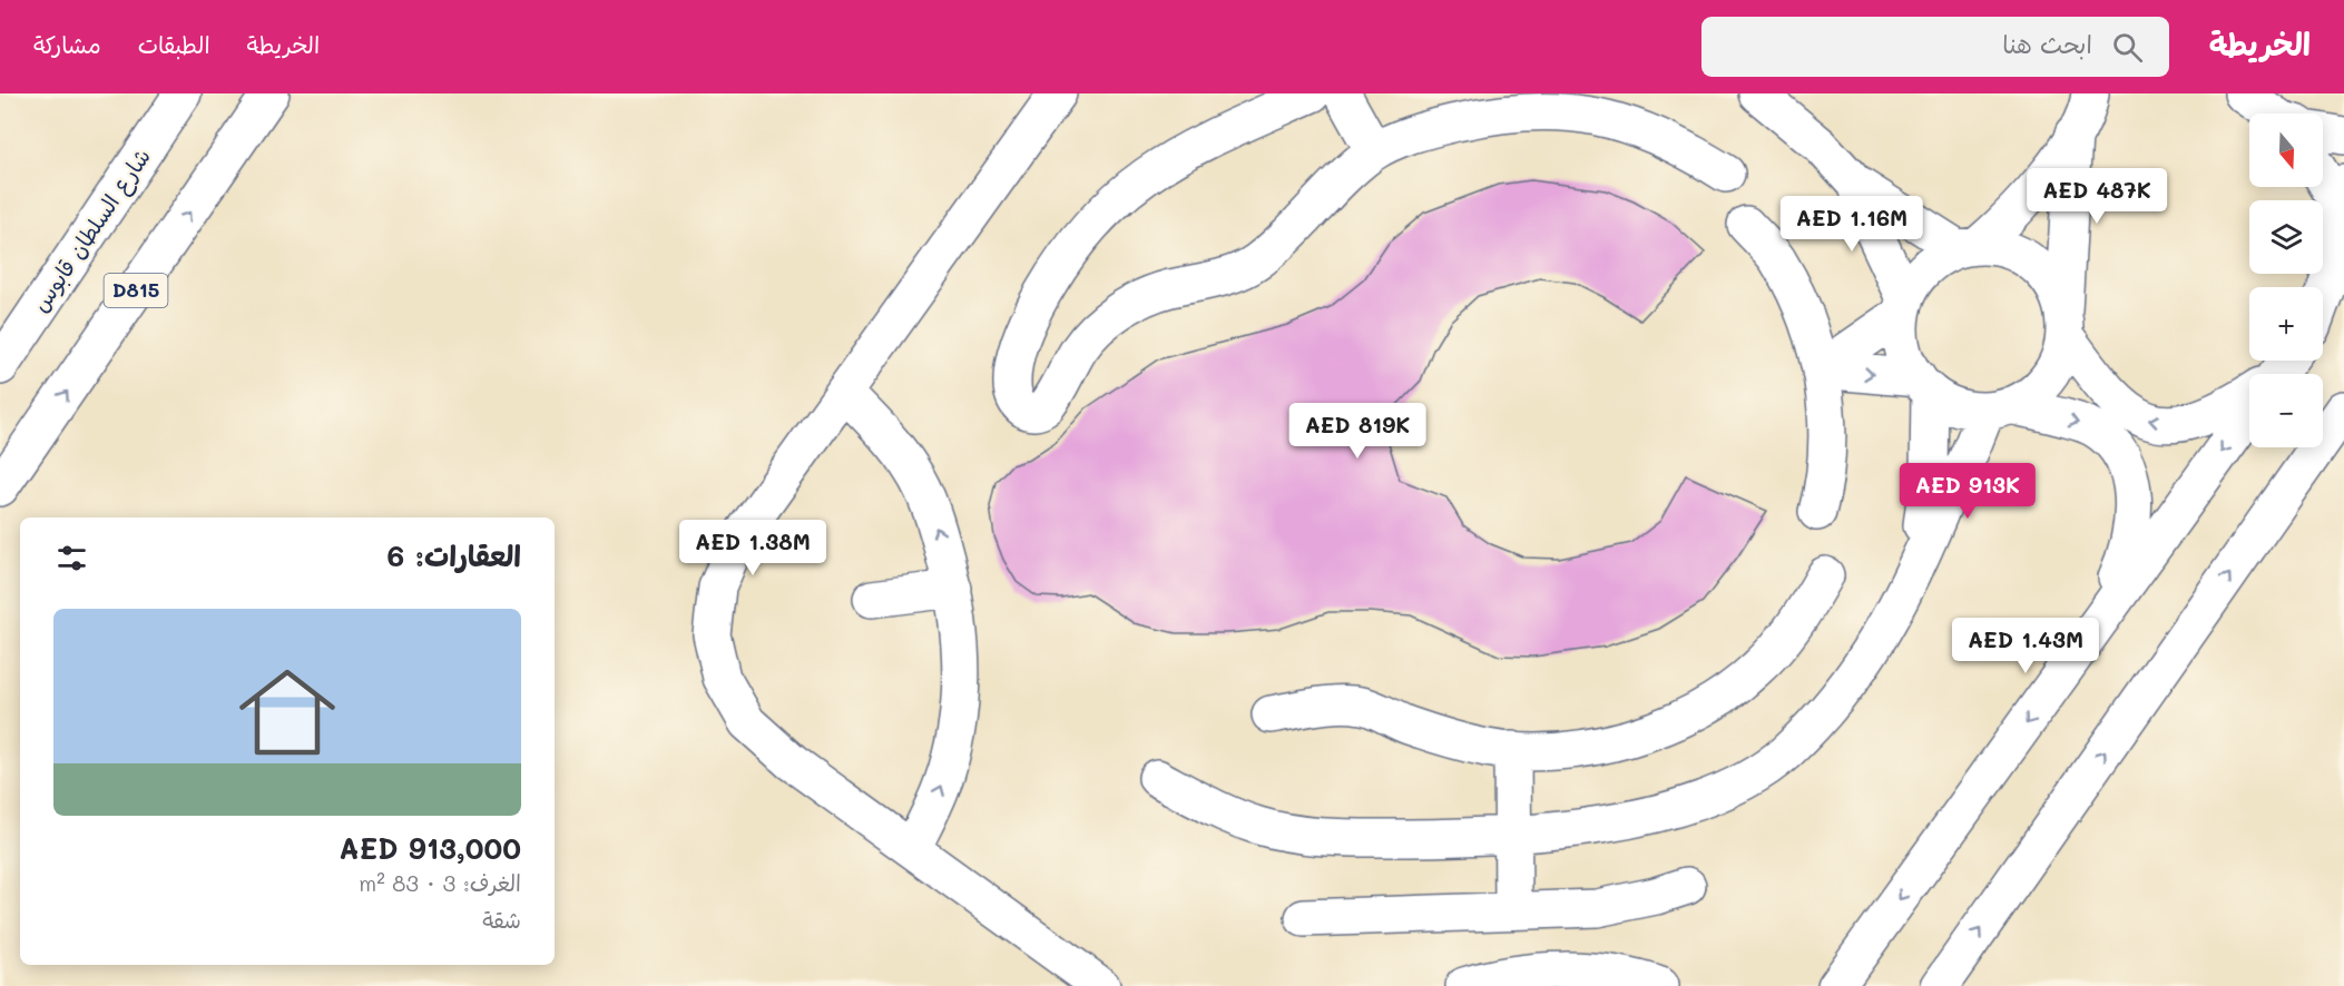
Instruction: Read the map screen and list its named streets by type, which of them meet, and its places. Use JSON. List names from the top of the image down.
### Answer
{
  "streets": {
    "main road": ["شارع السلطان قابوس", "D815"]
  },
  "north": "bottom",
  "page": {
    "header": "الخريطة",
    "search": "ابحث هنا",
    "nav": ["الخريطة", "الطبقات", "مشاركة"],
    "map_buttons": ["+", "−"],
    "price": [
      "AED 487K",
      "AED 1.16M",
      "AED 819K",
      "AED 913K",
      "AED 1.38M",
      "AED 1.43M"
    ],
    "heading": "العقارات: 6",
    "list": [
      {
        "name": "AED 913,000",
        "note": "الغرف: 3 · 83 m² · شقة"
      }
    ]
  }
}
